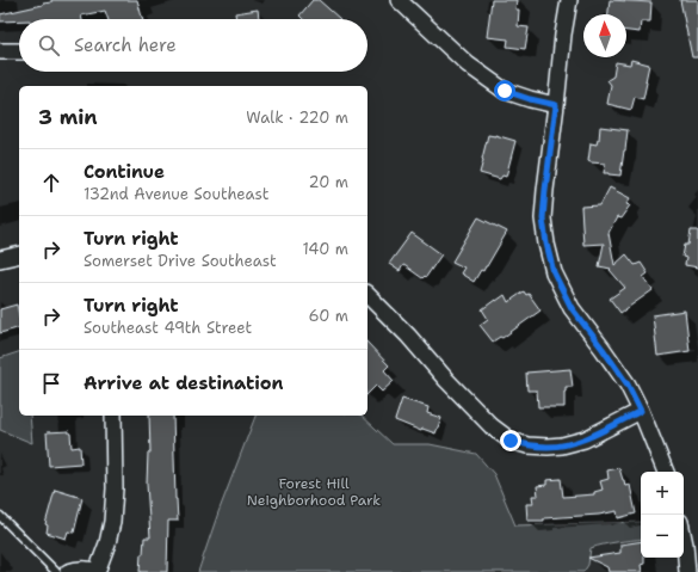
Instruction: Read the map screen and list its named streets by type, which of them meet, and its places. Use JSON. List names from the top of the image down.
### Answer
{
  "parks": ["Forest Hill Neighborhood Park"],
  "north": "top",
  "page": {
    "search": "Search here",
    "heading": ["3 min", "Walk · 220 m"],
    "list": [
      ["Continue", "132nd Avenue Southeast", "20 m"],
      ["Turn right", "Somerset Drive Southeast", "140 m"],
      ["Turn right", "Southeast 49th Street", "60 m"],
      "Arrive at destination"
    ],
    "map_buttons": ["+", "−"]
  }
}
